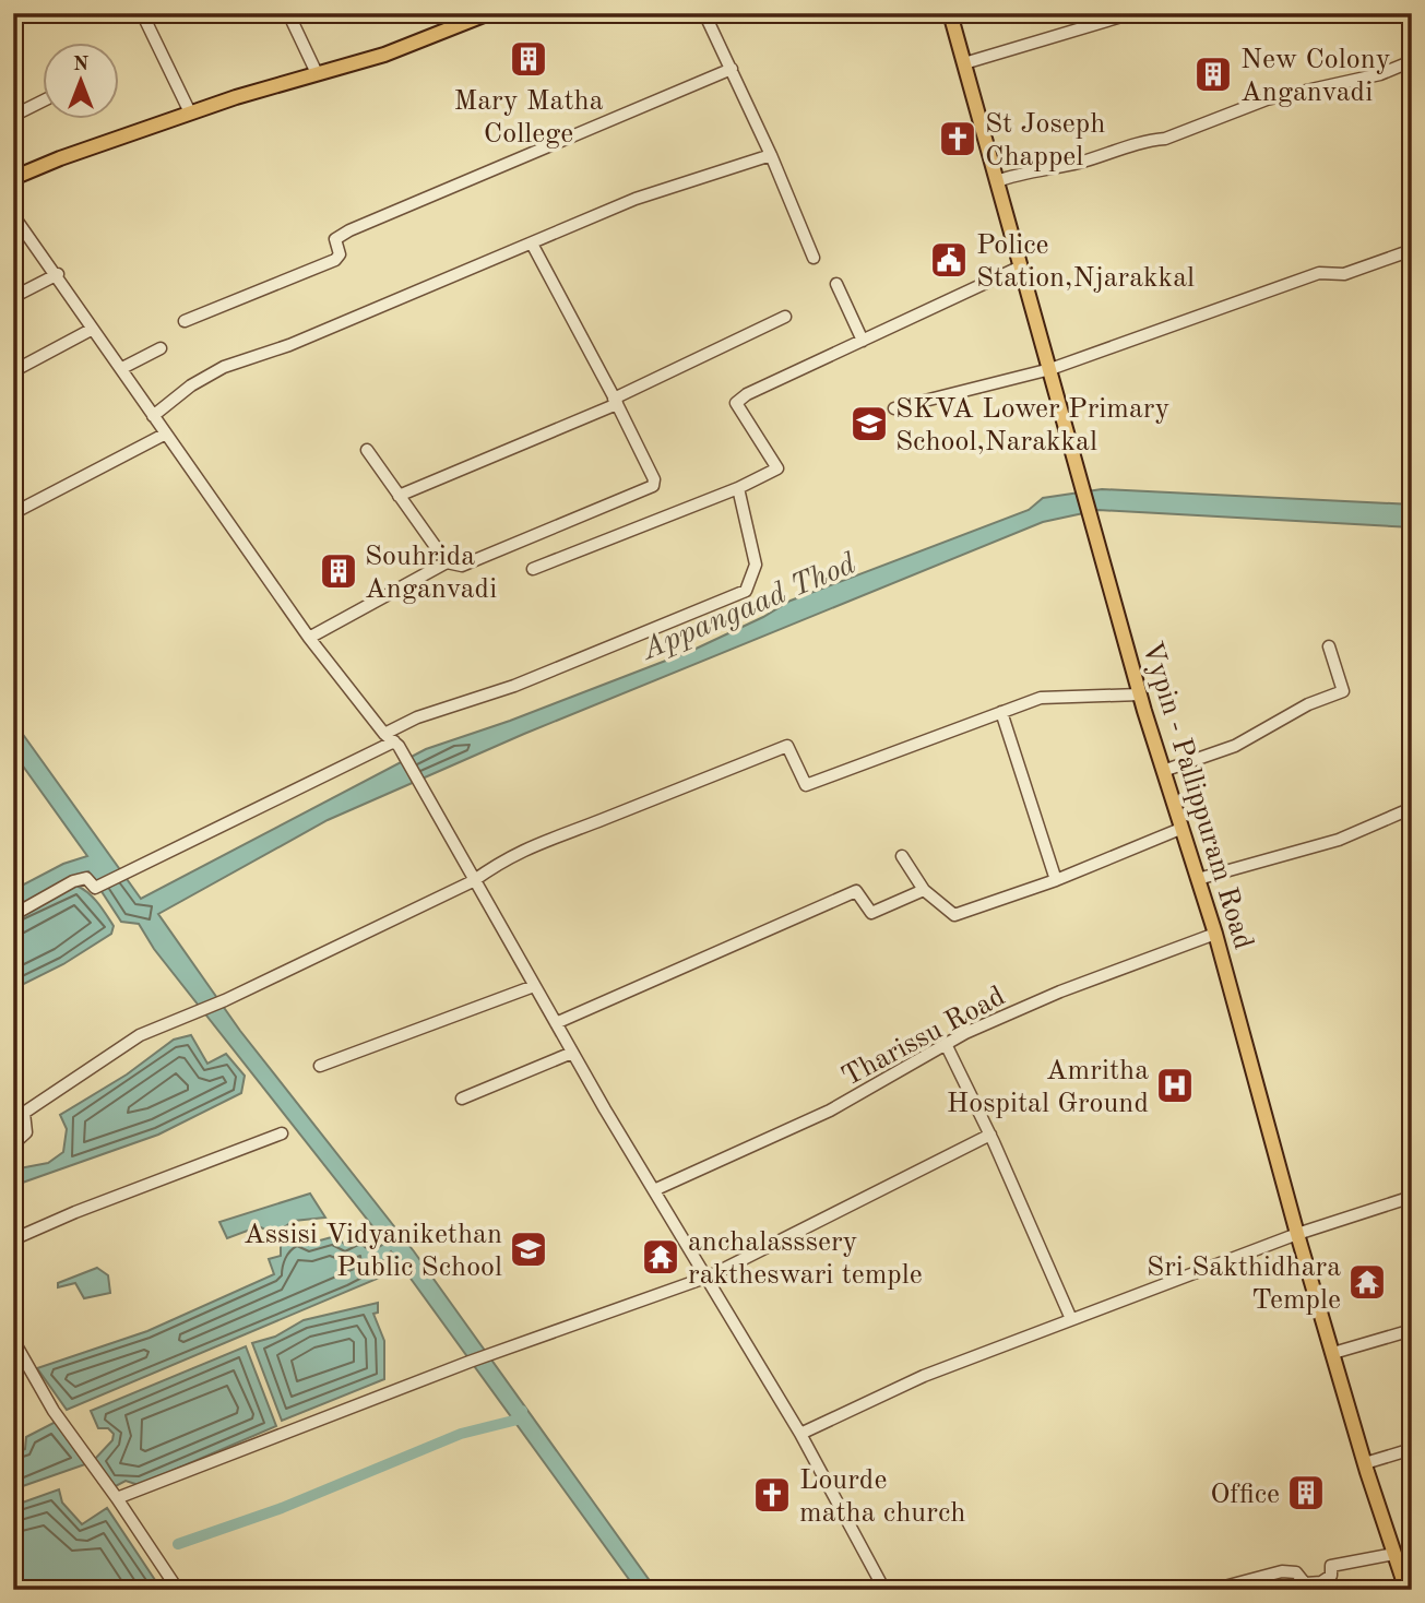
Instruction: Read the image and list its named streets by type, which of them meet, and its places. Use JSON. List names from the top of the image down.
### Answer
{
  "streets": {
    "main road": ["Vypin - Pallippuram Road"],
    "street": ["Tharissu Road"]
  },
  "crossings": [
    ["Vypin - Pallippuram Road", "Tharissu Road"]
  ],
  "water": ["Appangaad Thod"],
  "places": {
    "building": [
      "Mary Matha College",
      "New Colony Anganvadi",
      "Souhrida Anganvadi",
      "Office"
    ],
    "church": ["St Joseph Chappel", "Lourde matha church"],
    "public building": ["Police Station,Njarakkal"],
    "school or university": ["SKVA Lower Primary School,Narakkal", "Assisi Vidyanikethan Public School"],
    "hospital": ["Amritha Hospital Ground"],
    "temple": ["anchalasssery raktheswari temple", "Sri Sakthidhara Temple"]
  },
  "north": "top"
}
